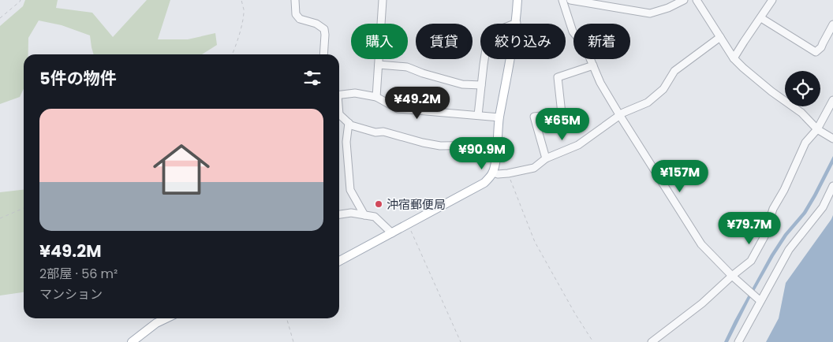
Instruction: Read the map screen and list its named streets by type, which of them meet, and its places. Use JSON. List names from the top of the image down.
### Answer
{
  "places": ["沖宿郵便局"],
  "page": {
    "chip": [
      "購入",
      "賃貸",
      "絞り込み",
      "新着"
    ],
    "heading": "5件の物件",
    "price": [
      "¥49.2M",
      "¥65M",
      "¥90.9M",
      "¥157M",
      "¥79.7M"
    ],
    "list": [
      {
        "name": "¥49.2M",
        "note": "2部屋 · 56 m² · マンション"
      }
    ]
  }
}
